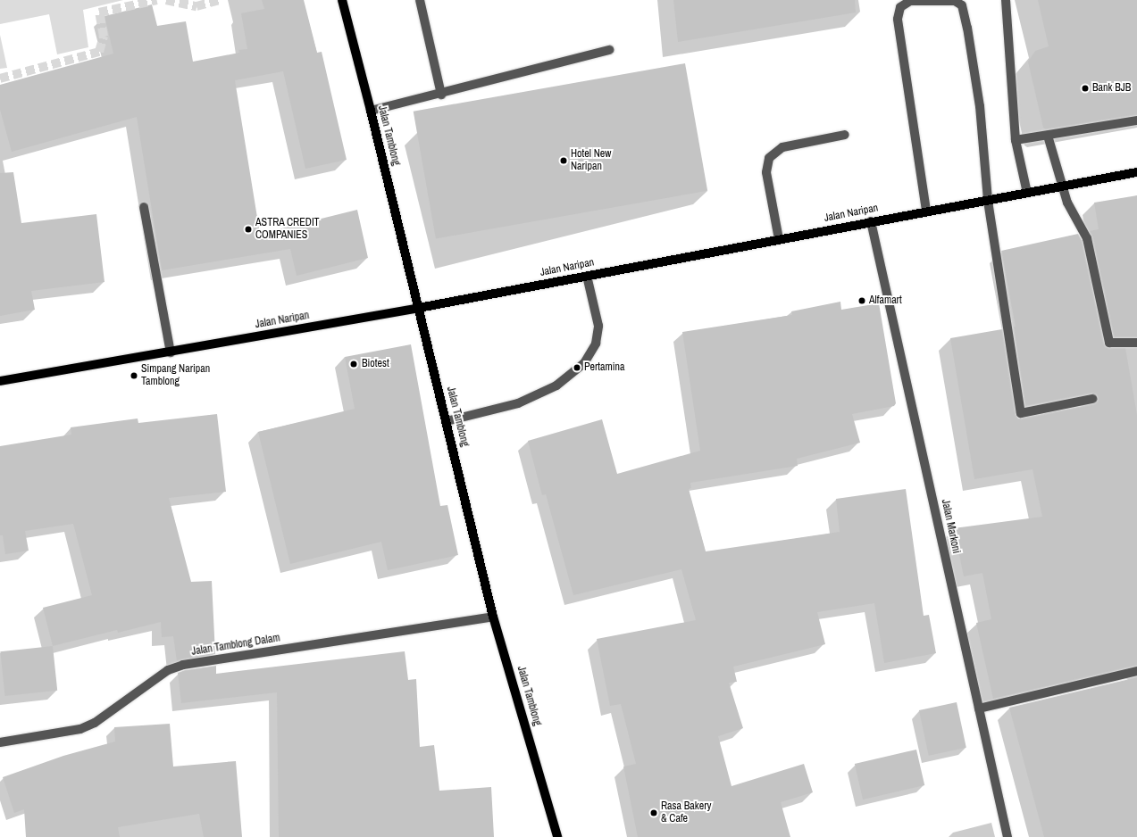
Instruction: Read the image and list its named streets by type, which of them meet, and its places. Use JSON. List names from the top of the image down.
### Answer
{
  "streets": {
    "main road": ["Jalan Tamblong", "Jalan Naripan"],
    "street": ["Jalan Markoni", "Jalan Tamblong Dalam"]
  },
  "crossings": [
    ["Jalan Tamblong", "Jalan Naripan"],
    ["Jalan Tamblong", "Jalan Tamblong Dalam"],
    ["Jalan Naripan", "Jalan Markoni"]
  ],
  "places": [
    "Bank BJB",
    "Hotel New Naripan",
    "ASTRA CREDIT COMPANIES",
    "Alfamart",
    "Biotest",
    "Pertamina",
    "Simpang Naripan Tamblong",
    "Rasa Bakery & Cafe"
  ]
}
